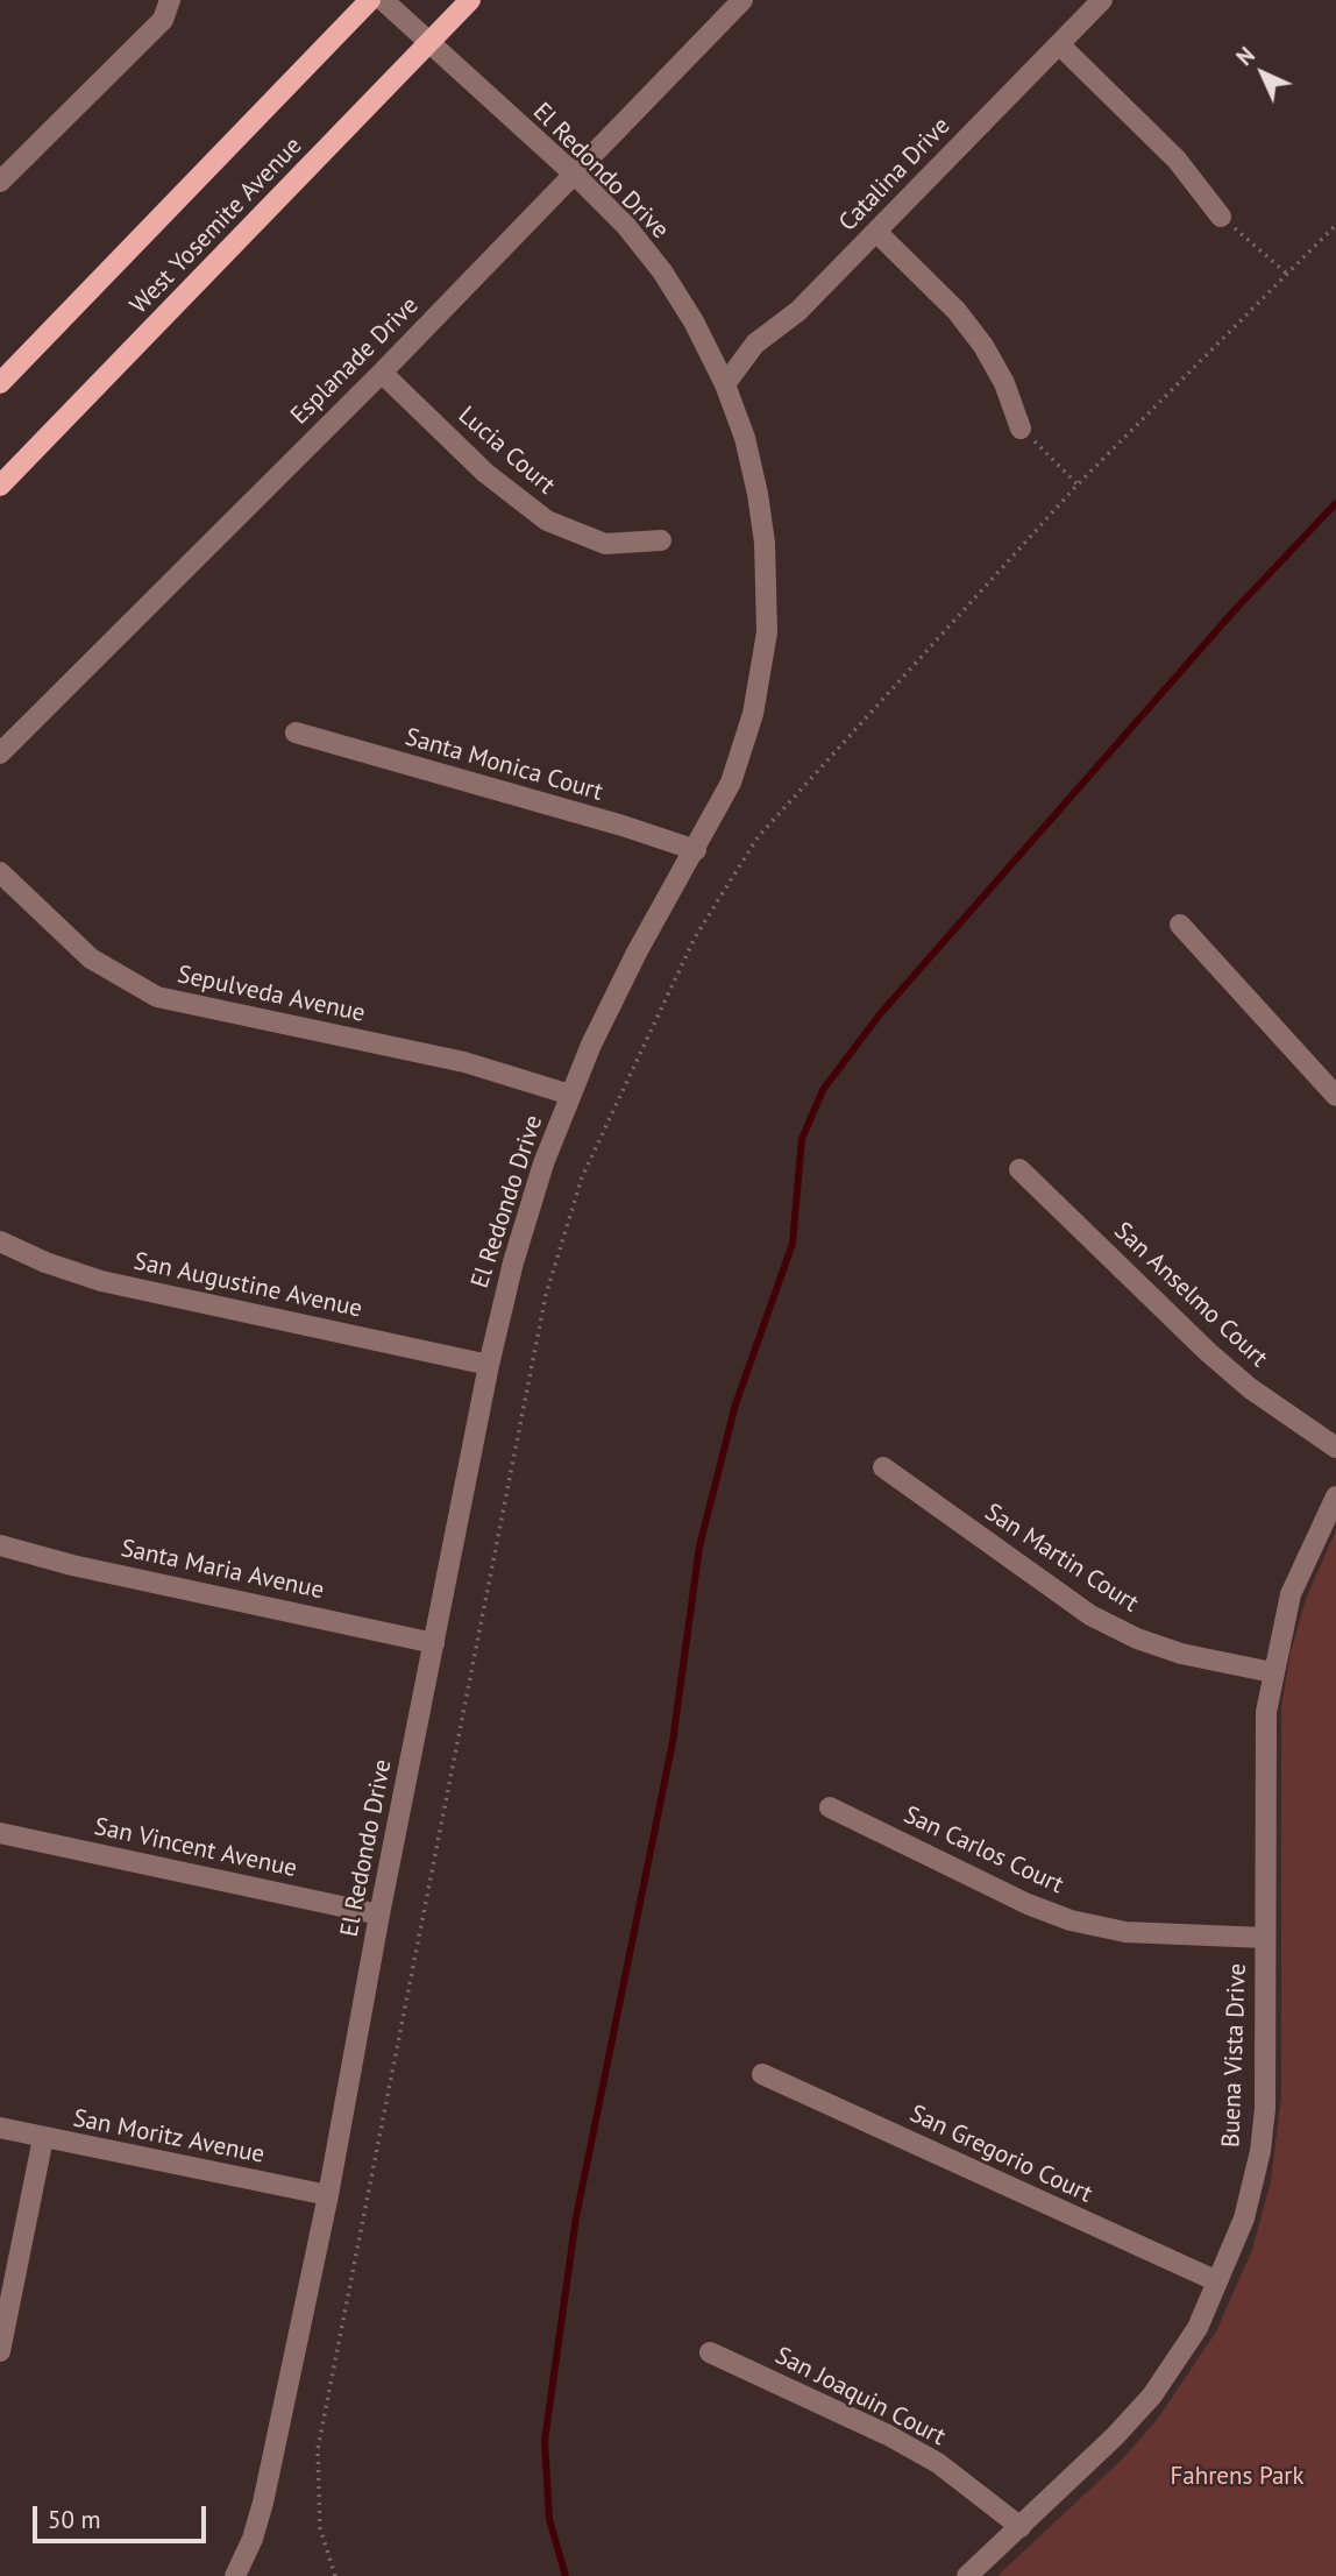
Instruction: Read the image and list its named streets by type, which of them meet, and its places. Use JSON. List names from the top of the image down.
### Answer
{
  "streets": {
    "main road": ["West Yosemite Avenue"],
    "street": [
      "El Redondo Drive",
      "Catalina Drive",
      "Esplanade Drive",
      "Lucia Court",
      "Santa Monica Court",
      "Sepulveda Avenue",
      "San Augustine Avenue",
      "San Anselmo Court",
      "San Martin Court",
      "Santa Maria Avenue",
      "San Vincent Avenue",
      "San Carlos Court",
      "Buena Vista Drive",
      "San Moritz Avenue",
      "San Gregorio Court",
      "San Joaquin Court"
    ]
  },
  "crossings": [
    ["El Redondo Drive", "Catalina Drive"],
    ["El Redondo Drive", "West Yosemite Avenue"],
    ["El Redondo Drive", "Esplanade Drive"],
    ["El Redondo Drive", "Santa Monica Court"],
    ["El Redondo Drive", "Sepulveda Avenue"],
    ["El Redondo Drive", "San Augustine Avenue"],
    ["El Redondo Drive", "Santa Maria Avenue"],
    ["El Redondo Drive", "San Vincent Avenue"],
    ["El Redondo Drive", "San Moritz Avenue"],
    ["Esplanade Drive", "Lucia Court"],
    ["San Martin Court", "Buena Vista Drive"],
    ["San Carlos Court", "Buena Vista Drive"],
    ["Buena Vista Drive", "San Gregorio Court"],
    ["Buena Vista Drive", "San Joaquin Court"]
  ],
  "parks": ["Fahrens Park"],
  "scale_bar": "50 m",
  "north": "top left"
}
